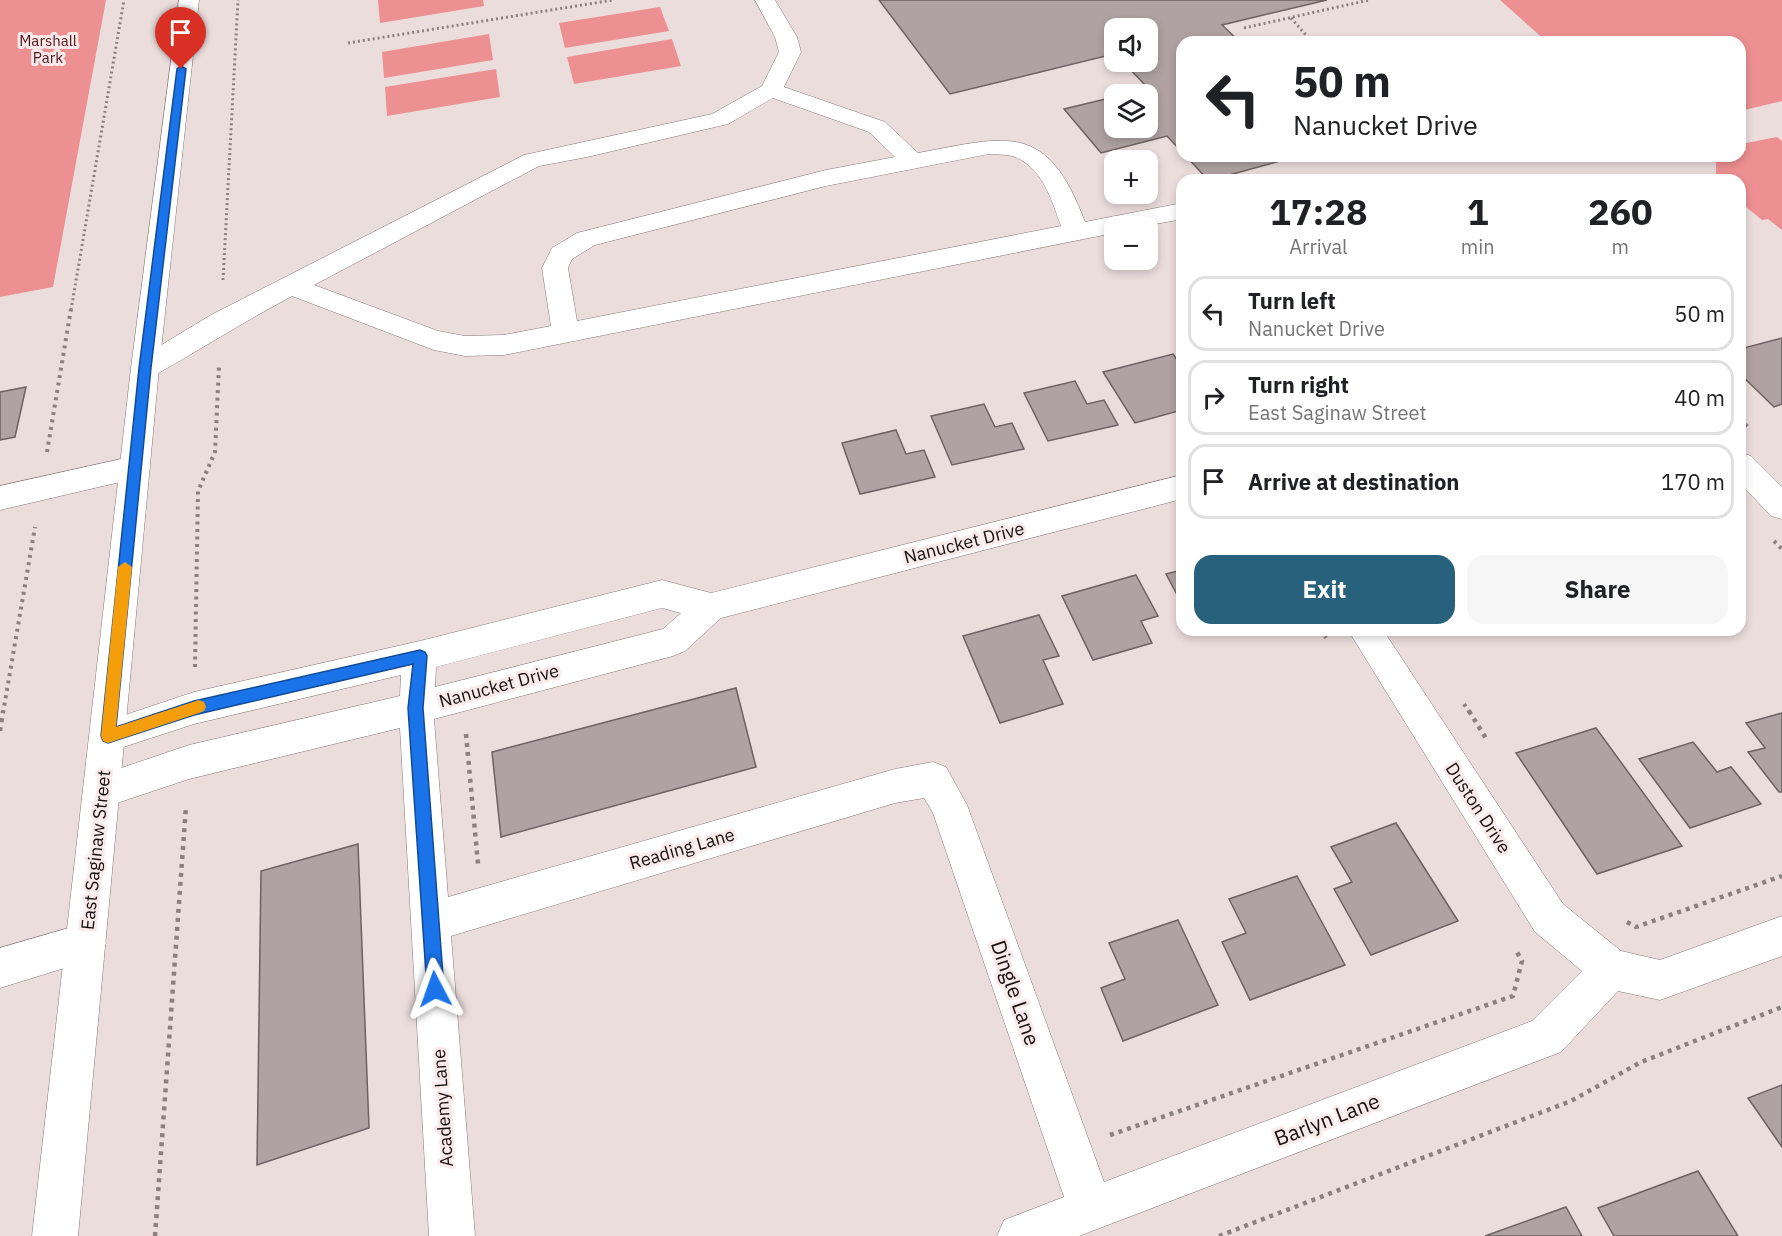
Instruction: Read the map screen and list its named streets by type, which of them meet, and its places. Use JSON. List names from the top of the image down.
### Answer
{
  "streets": {
    "street": [
      "Nanucket Drive",
      "Duston Drive",
      "Reading Lane",
      "East Saginaw Street",
      "Dingle Lane",
      "Academy Lane",
      "Barlyn Lane"
    ]
  },
  "crossings": [
    ["Nanucket Drive", "East Saginaw Street"],
    ["Nanucket Drive", "Academy Lane"],
    ["Duston Drive", "Barlyn Lane"],
    ["Reading Lane", "Dingle Lane"],
    ["Reading Lane", "Academy Lane"],
    ["Dingle Lane", "Barlyn Lane"]
  ],
  "parks": ["Marshall Park"],
  "page": {
    "map_buttons": ["+", "−"],
    "turn": ["50 m", "Nanucket Drive"],
    "eta": [
      "17:28",
      "Arrival",
      "1",
      "min",
      "260",
      "m"
    ],
    "list": [
      {
        "name": "Turn left",
        "note": "Nanucket Drive",
        "value": "50 m"
      },
      {
        "name": "Turn right",
        "note": "East Saginaw Street",
        "value": "40 m"
      },
      {
        "name": "Arrive at destination",
        "value": "170 m"
      }
    ],
    "buttons": ["Exit", "Share"]
  }
}
